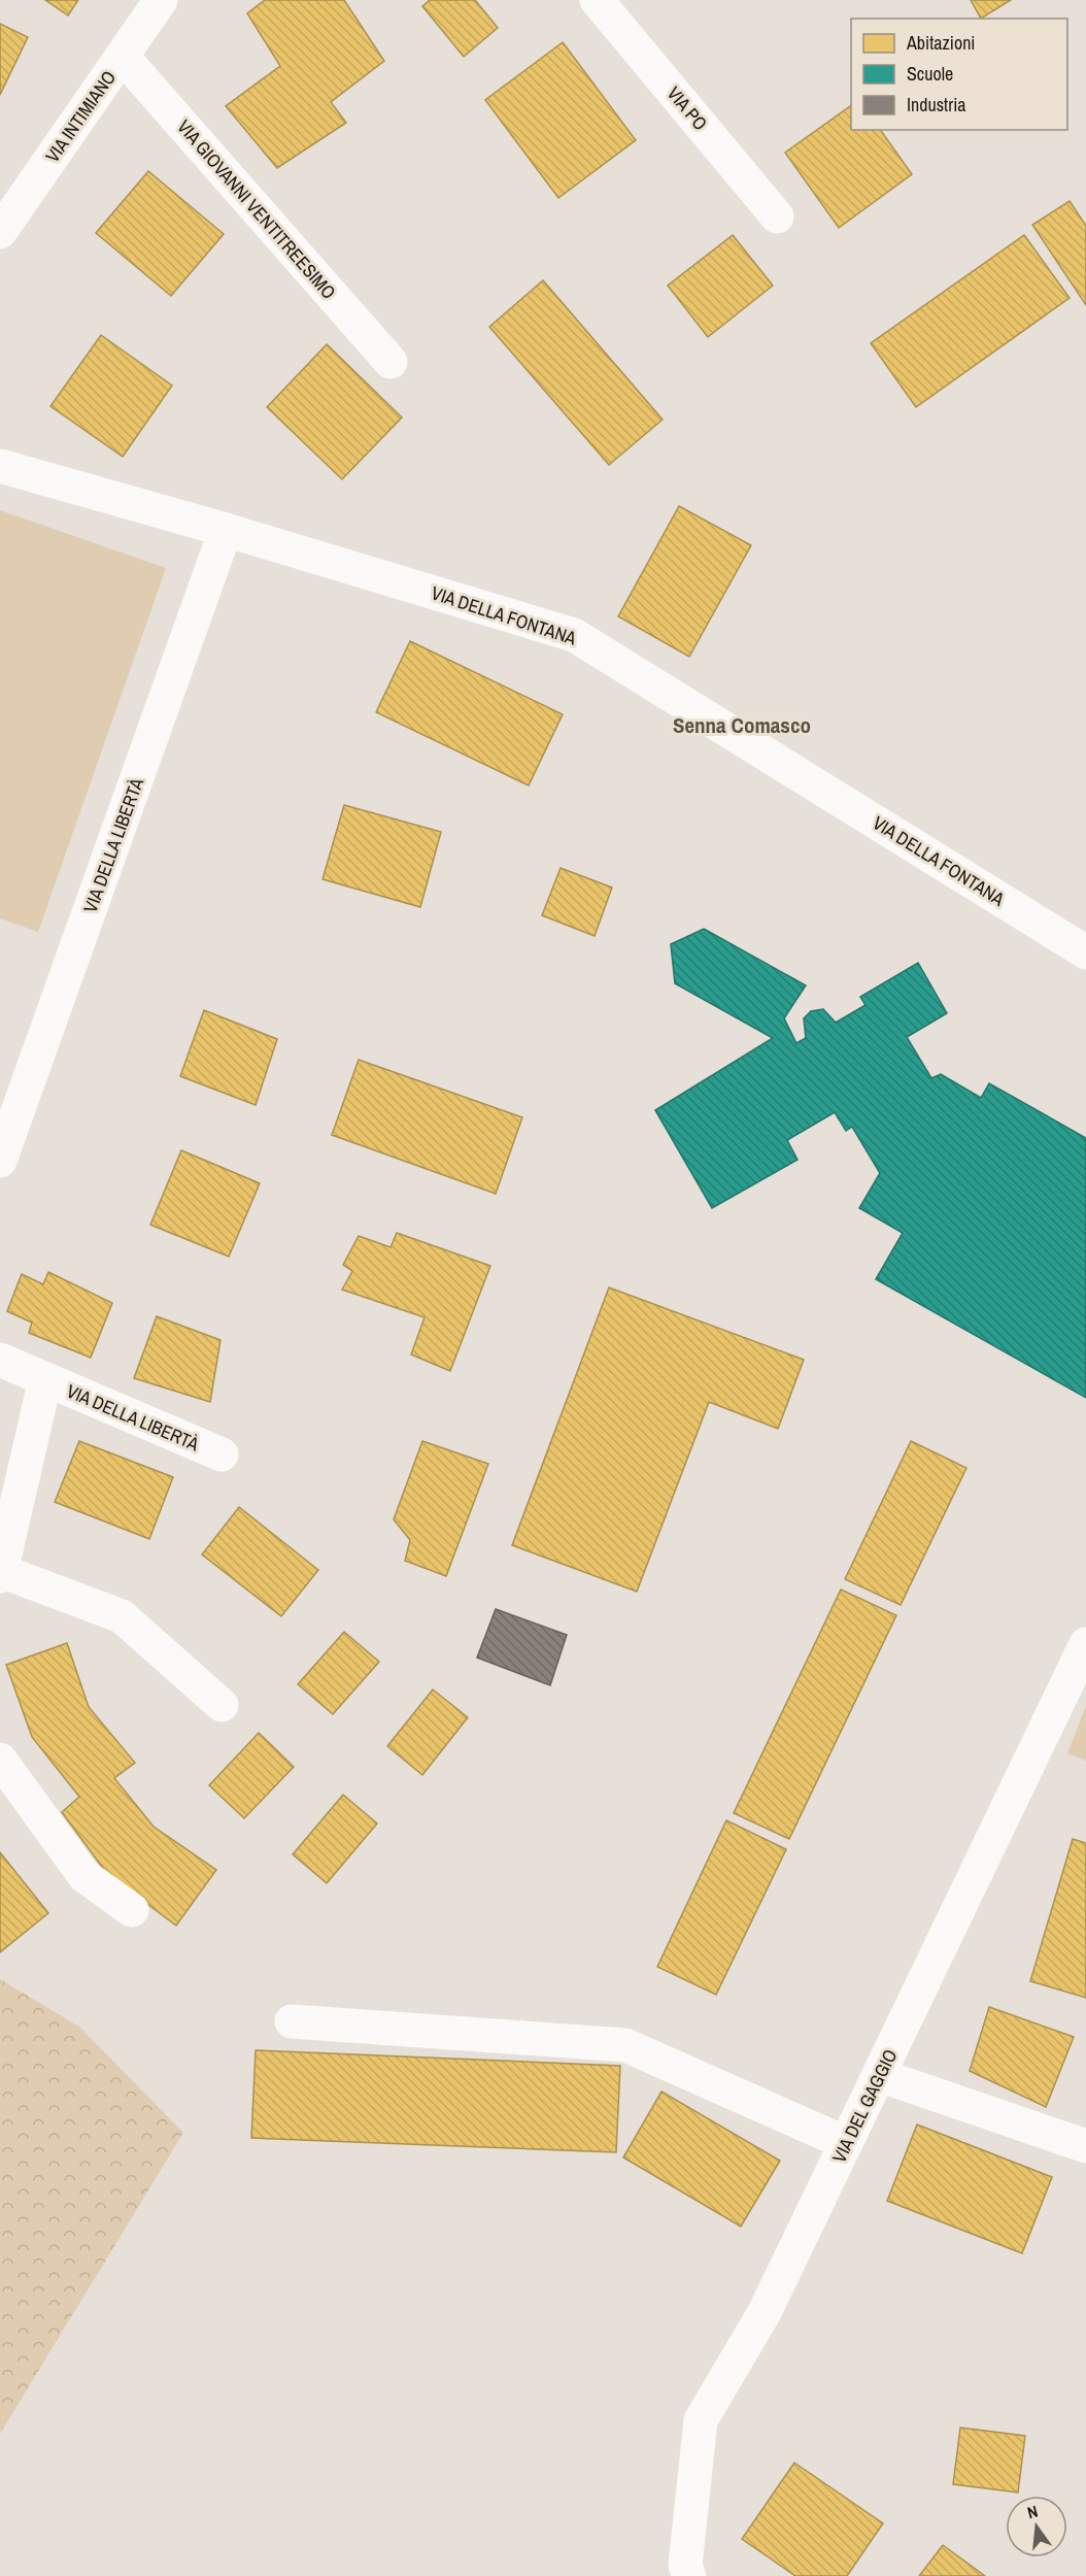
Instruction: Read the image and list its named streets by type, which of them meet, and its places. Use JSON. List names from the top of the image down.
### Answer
{
  "streets": {
    "street": [
      "VIA PO",
      "VIA INTIMIANO",
      "VIA GIOVANNI VENTITREESIMO",
      "VIA DELLA FONTANA",
      "VIA DELLA LIBERTÀ",
      "VIA DEL GAGGIO"
    ]
  },
  "crossings": [
    ["VIA INTIMIANO", "VIA GIOVANNI VENTITREESIMO"],
    ["VIA DELLA FONTANA", "VIA DELLA LIBERTÀ"]
  ],
  "districts": ["Senna Comasco"],
  "legend": ["Abitazioni", "Scuole", "Industria"],
  "north": "top"
}
